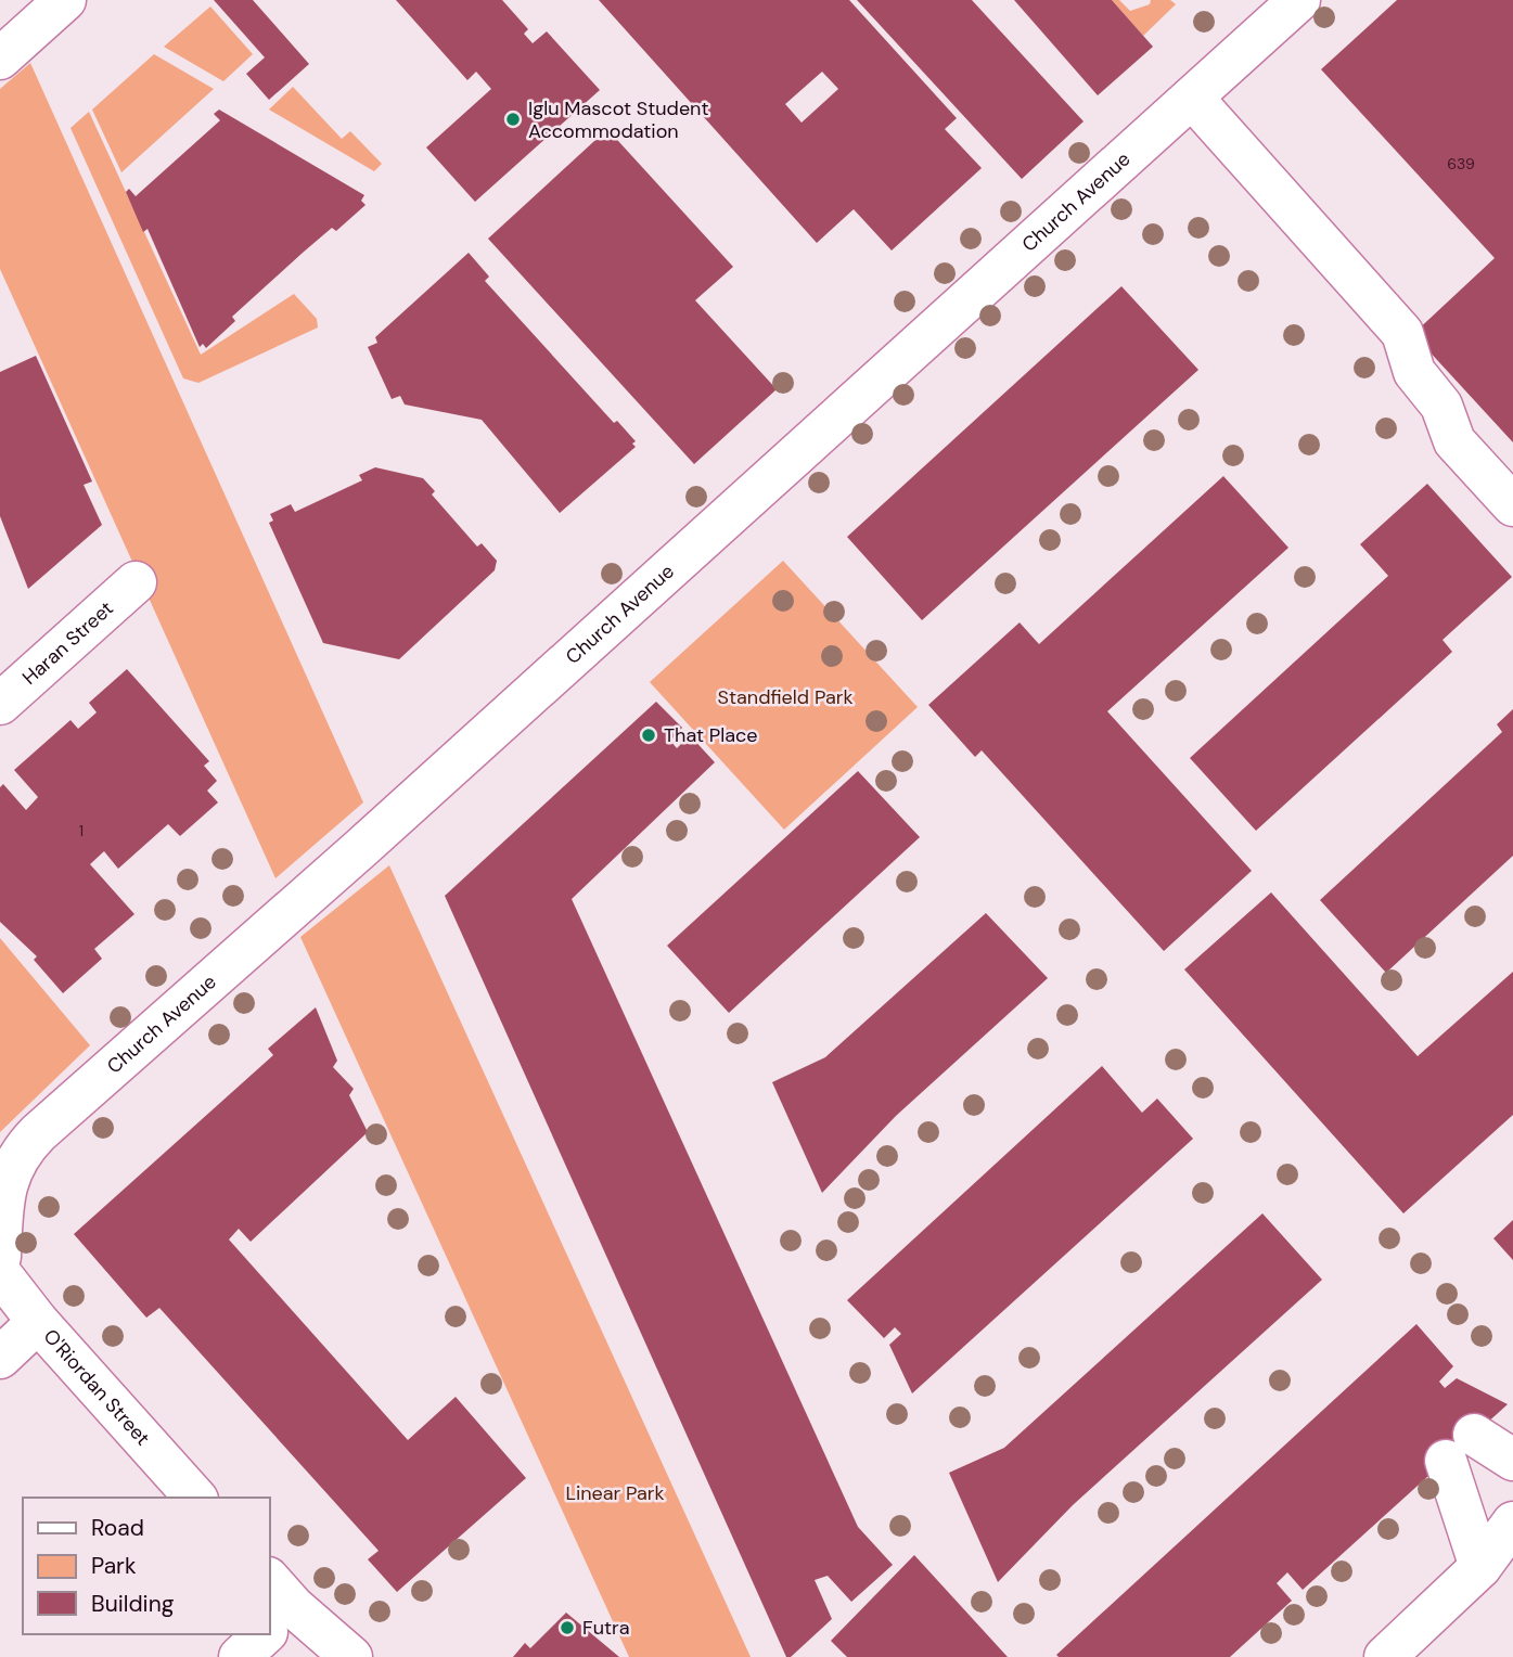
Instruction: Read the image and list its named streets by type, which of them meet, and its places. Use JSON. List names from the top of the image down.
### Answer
{
  "streets": {
    "street": ["Church Avenue", "Haran Street", "O'Riordan Street"]
  },
  "parks": ["Standfield Park", "Linear Park"],
  "places": ["Iglu Mascot Student Accommodation", "That Place", "Futra"],
  "house_numbers": ["639", "1"],
  "legend": ["Road", "Park", "Building"]
}
